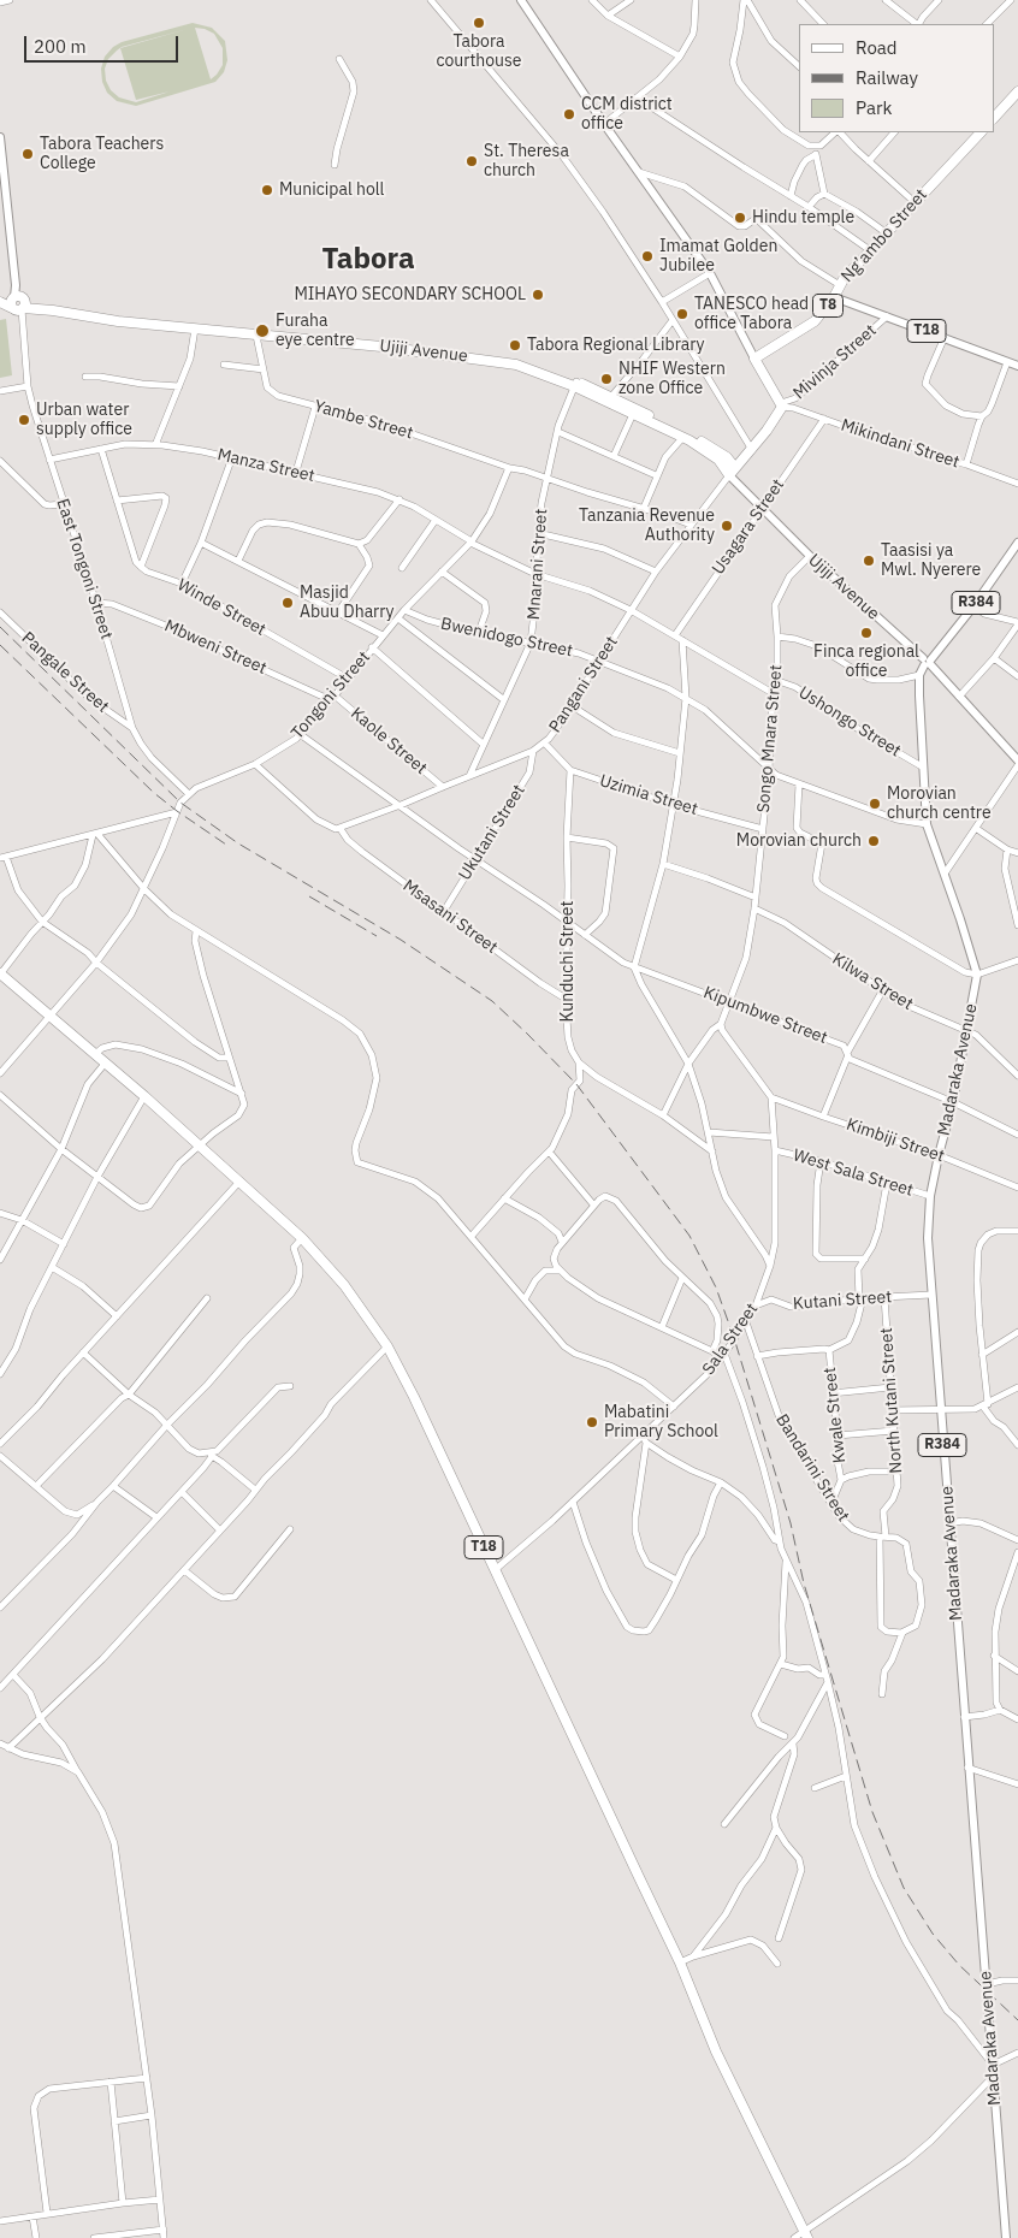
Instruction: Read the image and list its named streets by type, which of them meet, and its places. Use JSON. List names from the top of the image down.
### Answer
{
  "streets": {
    "highway": [
      "Ng’ambo Street",
      "T8",
      "T18",
      "Ujiji Avenue"
    ],
    "main road": ["R384", "Madaraka Avenue"],
    "street": [
      "Mivinja Street",
      "Yambe Street",
      "Mikindani Street",
      "Manza Street",
      "Usagara Street",
      "Mnarani Street",
      "East Tongoni Street",
      "Winde Street",
      "Bwenidogo Street",
      "Mbweni Street",
      "Pangale Street",
      "Pangani Street",
      "Tongoni Street",
      "Ushongo Street",
      "Songo Mnara Street",
      "Kaole Street",
      "Uzimia Street",
      "Ukutani Street",
      "Msasani Street",
      "Kunduchi Street",
      "Kilwa Street",
      "Kipumbwe Street",
      "Kimbiji Street",
      "West Sala Street",
      "Kutani Street",
      "Sala Street",
      "North Kutani Street",
      "Kwale Street",
      "Bandarini Street"
    ]
  },
  "crossings": [
    ["Ng’ambo Street", "T18"],
    ["T18", "Mivinja Street"],
    ["T18", "Sala Street"],
    ["Ujiji Avenue", "Yambe Street"],
    ["Ujiji Avenue", "Usagara Street"],
    ["Ujiji Avenue", "Mnarani Street"],
    ["Ujiji Avenue", "East Tongoni Street"],
    ["Ujiji Avenue", "Pangani Street"],
    ["Ujiji Avenue", "Songo Mnara Street"],
    ["Ujiji Avenue", "Madaraka Avenue"],
    ["Mivinja Street", "Mikindani Street"],
    ["Yambe Street", "Tongoni Street"],
    ["Mikindani Street", "Usagara Street"],
    ["Manza Street", "Usagara Street"],
    ["Manza Street", "Mnarani Street"],
    ["Manza Street", "East Tongoni Street"],
    ["Manza Street", "Pangani Street"],
    ["Manza Street", "Tongoni Street"],
    ["Manza Street", "Songo Mnara Street"],
    ["Mnarani Street", "Bwenidogo Street"],
    ["Mnarani Street", "Pangani Street"],
    ["East Tongoni Street", "Mbweni Street"],
    ["East Tongoni Street", "Pangale Street"],
    ["East Tongoni Street", "Tongoni Street"],
    ["Winde Street", "Tongoni Street"],
    ["Bwenidogo Street", "Pangani Street"],
    ["Bwenidogo Street", "Tongoni Street"],
    ["Bwenidogo Street", "Songo Mnara Street"],
    ["Bwenidogo Street", "Madaraka Avenue"],
    ["Mbweni Street", "Tongoni Street"],
    ["Mbweni Street", "Kaole Street"],
    ["Pangani Street", "Kaole Street"],
    ["Pangani Street", "Uzimia Street"],
    ["Pangani Street", "Ukutani Street"],
    ["Pangani Street", "Msasani Street"],
    ["Pangani Street", "Kipumbwe Street"],
    ["Tongoni Street", "Kaole Street"],
    ["Tongoni Street", "Kipumbwe Street"],
    ["Ushongo Street", "Songo Mnara Street"],
    ["Ushongo Street", "Madaraka Avenue"],
    ["Songo Mnara Street", "Uzimia Street"],
    ["Songo Mnara Street", "Kilwa Street"],
    ["Songo Mnara Street", "Kipumbwe Street"],
    ["Uzimia Street", "Kunduchi Street"],
    ["Ukutani Street", "Msasani Street"],
    ["Ukutani Street", "Kipumbwe Street"],
    ["Msasani Street", "Kunduchi Street"],
    ["Kunduchi Street", "Kipumbwe Street"],
    ["Kilwa Street", "Madaraka Avenue"],
    ["Kipumbwe Street", "Madaraka Avenue"],
    ["Kipumbwe Street", "Sala Street"],
    ["Madaraka Avenue", "Kimbiji Street"],
    ["Madaraka Avenue", "West Sala Street"],
    ["Madaraka Avenue", "Kutani Street"],
    ["Kimbiji Street", "Sala Street"],
    ["West Sala Street", "Sala Street"],
    ["Kutani Street", "Sala Street"],
    ["Kutani Street", "North Kutani Street"],
    ["Sala Street", "Bandarini Street"],
    ["North Kutani Street", "Bandarini Street"],
    ["Kwale Street", "Bandarini Street"]
  ],
  "districts": ["Tabora"],
  "places": [
    "Tabora courthouse",
    "CCM district office",
    "Tabora Teachers College",
    "St. Theresa church",
    "Municipal holl",
    "Hindu temple",
    "Imamat Golden Jubilee",
    "MIHAYO SECONDARY SCHOOL",
    "TANESCO head office Tabora",
    "Furaha eye centre",
    "Tabora Regional Library",
    "NHIF Western zone Office",
    "Urban water supply office",
    "Tanzania Revenue Authority",
    "Taasisi ya Mwl. Nyerere",
    "Masjid Abuu Dharry",
    "Finca regional office",
    "Morovian church centre",
    "Morovian church",
    "Mabatini Primary School"
  ],
  "legend": ["Road", "Railway", "Park"],
  "scale_bar": "200 m"
}
